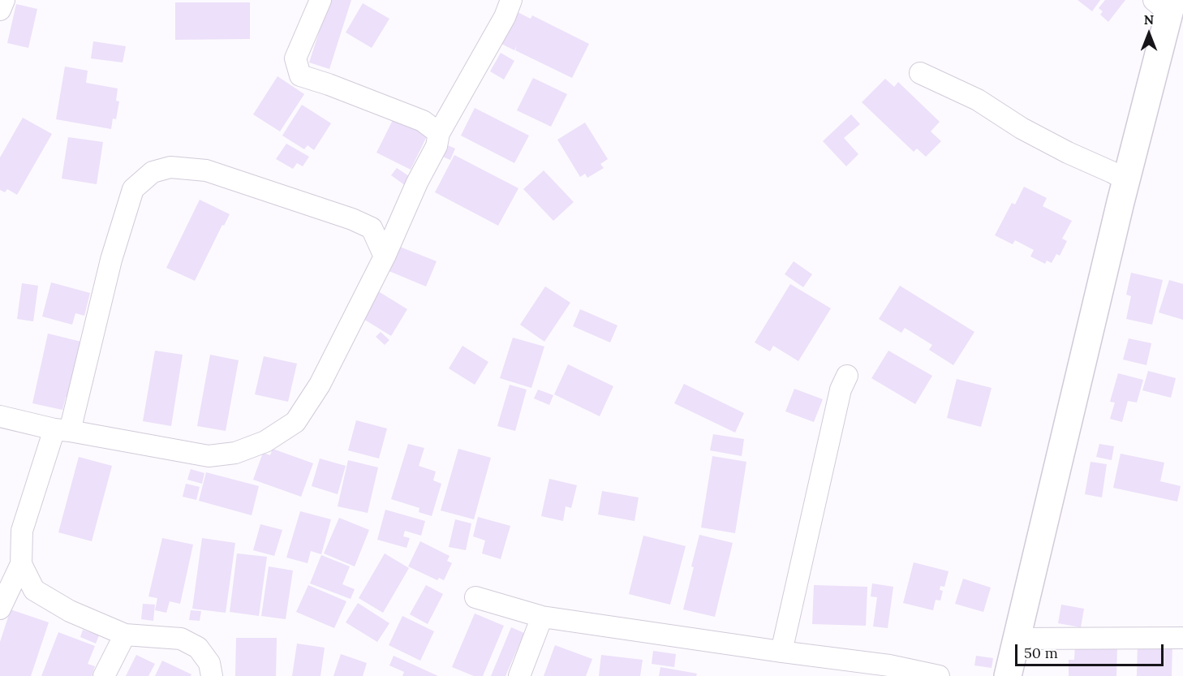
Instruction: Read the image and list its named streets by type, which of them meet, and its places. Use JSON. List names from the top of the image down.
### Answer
{
  "scale_bar": "50 m",
  "north": "top"
}
